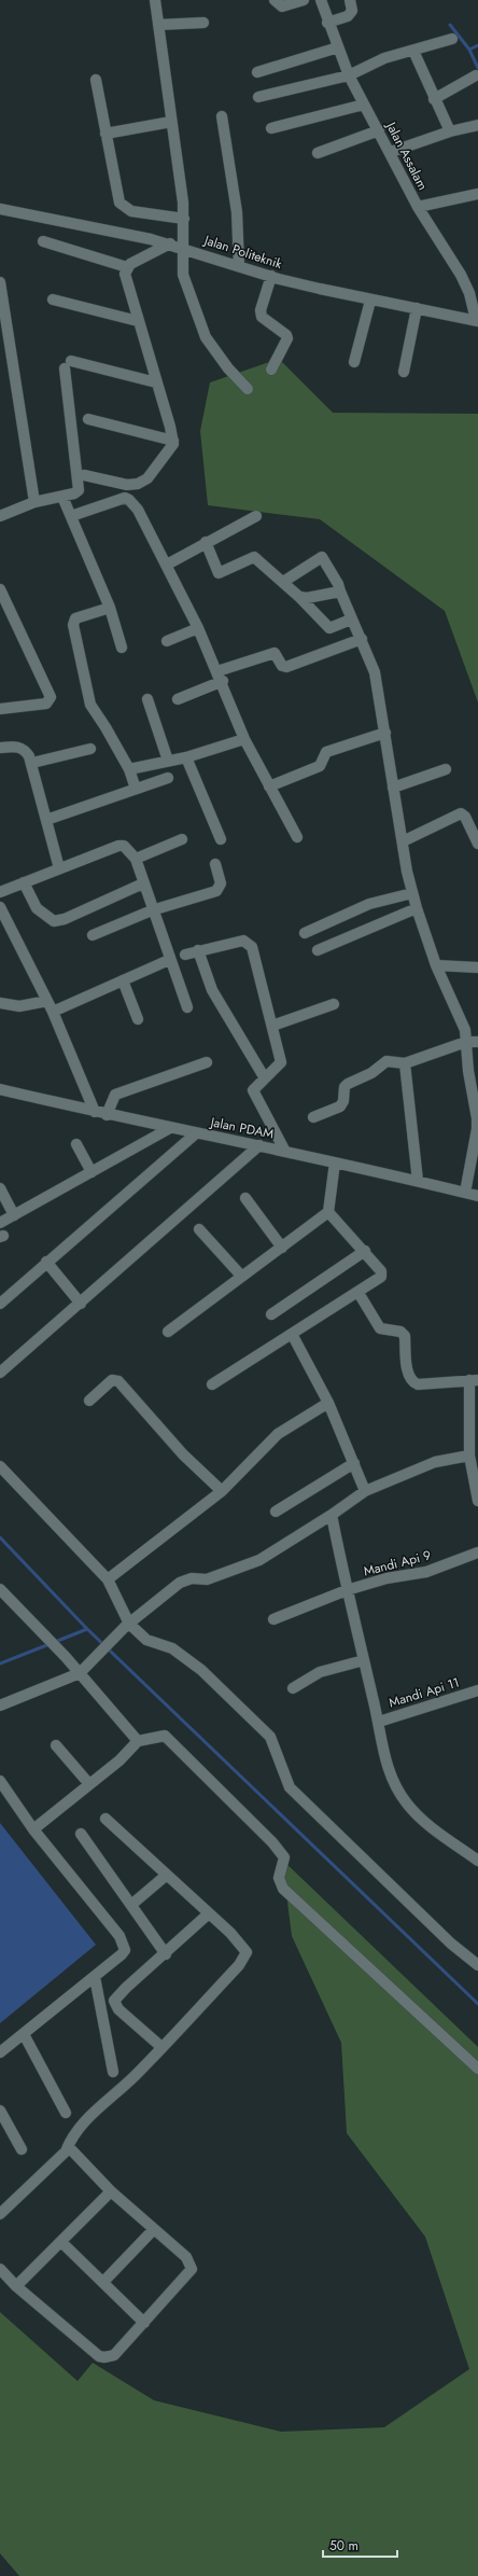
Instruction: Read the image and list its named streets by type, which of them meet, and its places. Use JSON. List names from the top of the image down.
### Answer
{
  "streets": {
    "street": [
      "Jalan Assalam",
      "Jalan Politeknik",
      "Jalan PDAM",
      "Mandi Api 9",
      "Mandi Api 11"
    ]
  },
  "crossings": [
    ["Jalan Assalam", "Jalan Politeknik"]
  ],
  "scale_bar": "50 m"
}
